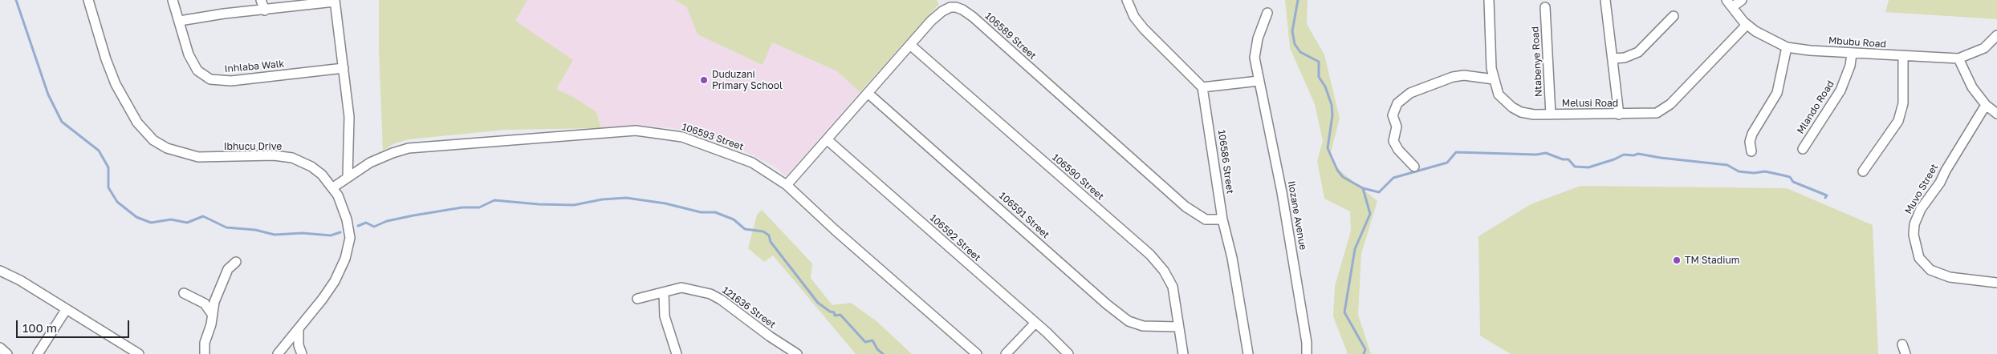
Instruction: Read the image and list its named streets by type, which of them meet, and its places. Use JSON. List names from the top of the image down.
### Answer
{
  "streets": {
    "street": [
      "106589 Street",
      "Mbubu Road",
      "Ntabenye Road",
      "Inhlaba Walk",
      "Melusi Road",
      "Mlando Road",
      "106593 Street",
      "Ibhucu Drive",
      "106586 Street",
      "106590 Street",
      "Muvo Street",
      "106591 Street",
      "Ilozane Avenue",
      "106592 Street",
      "121636 Street"
    ]
  },
  "crossings": [
    ["106589 Street", "106593 Street"],
    ["106589 Street", "106586 Street"],
    ["106589 Street", "106590 Street"],
    ["106589 Street", "106591 Street"],
    ["106589 Street", "106592 Street"],
    ["Mbubu Road", "Melusi Road"],
    ["Mbubu Road", "Mlando Road"],
    ["Ntabenye Road", "Melusi Road"],
    ["106593 Street", "Ibhucu Drive"],
    ["106590 Street", "106591 Street"]
  ],
  "places": ["Duduzani Primary School", "TM Stadium"],
  "scale_bar": "100 m"
}
